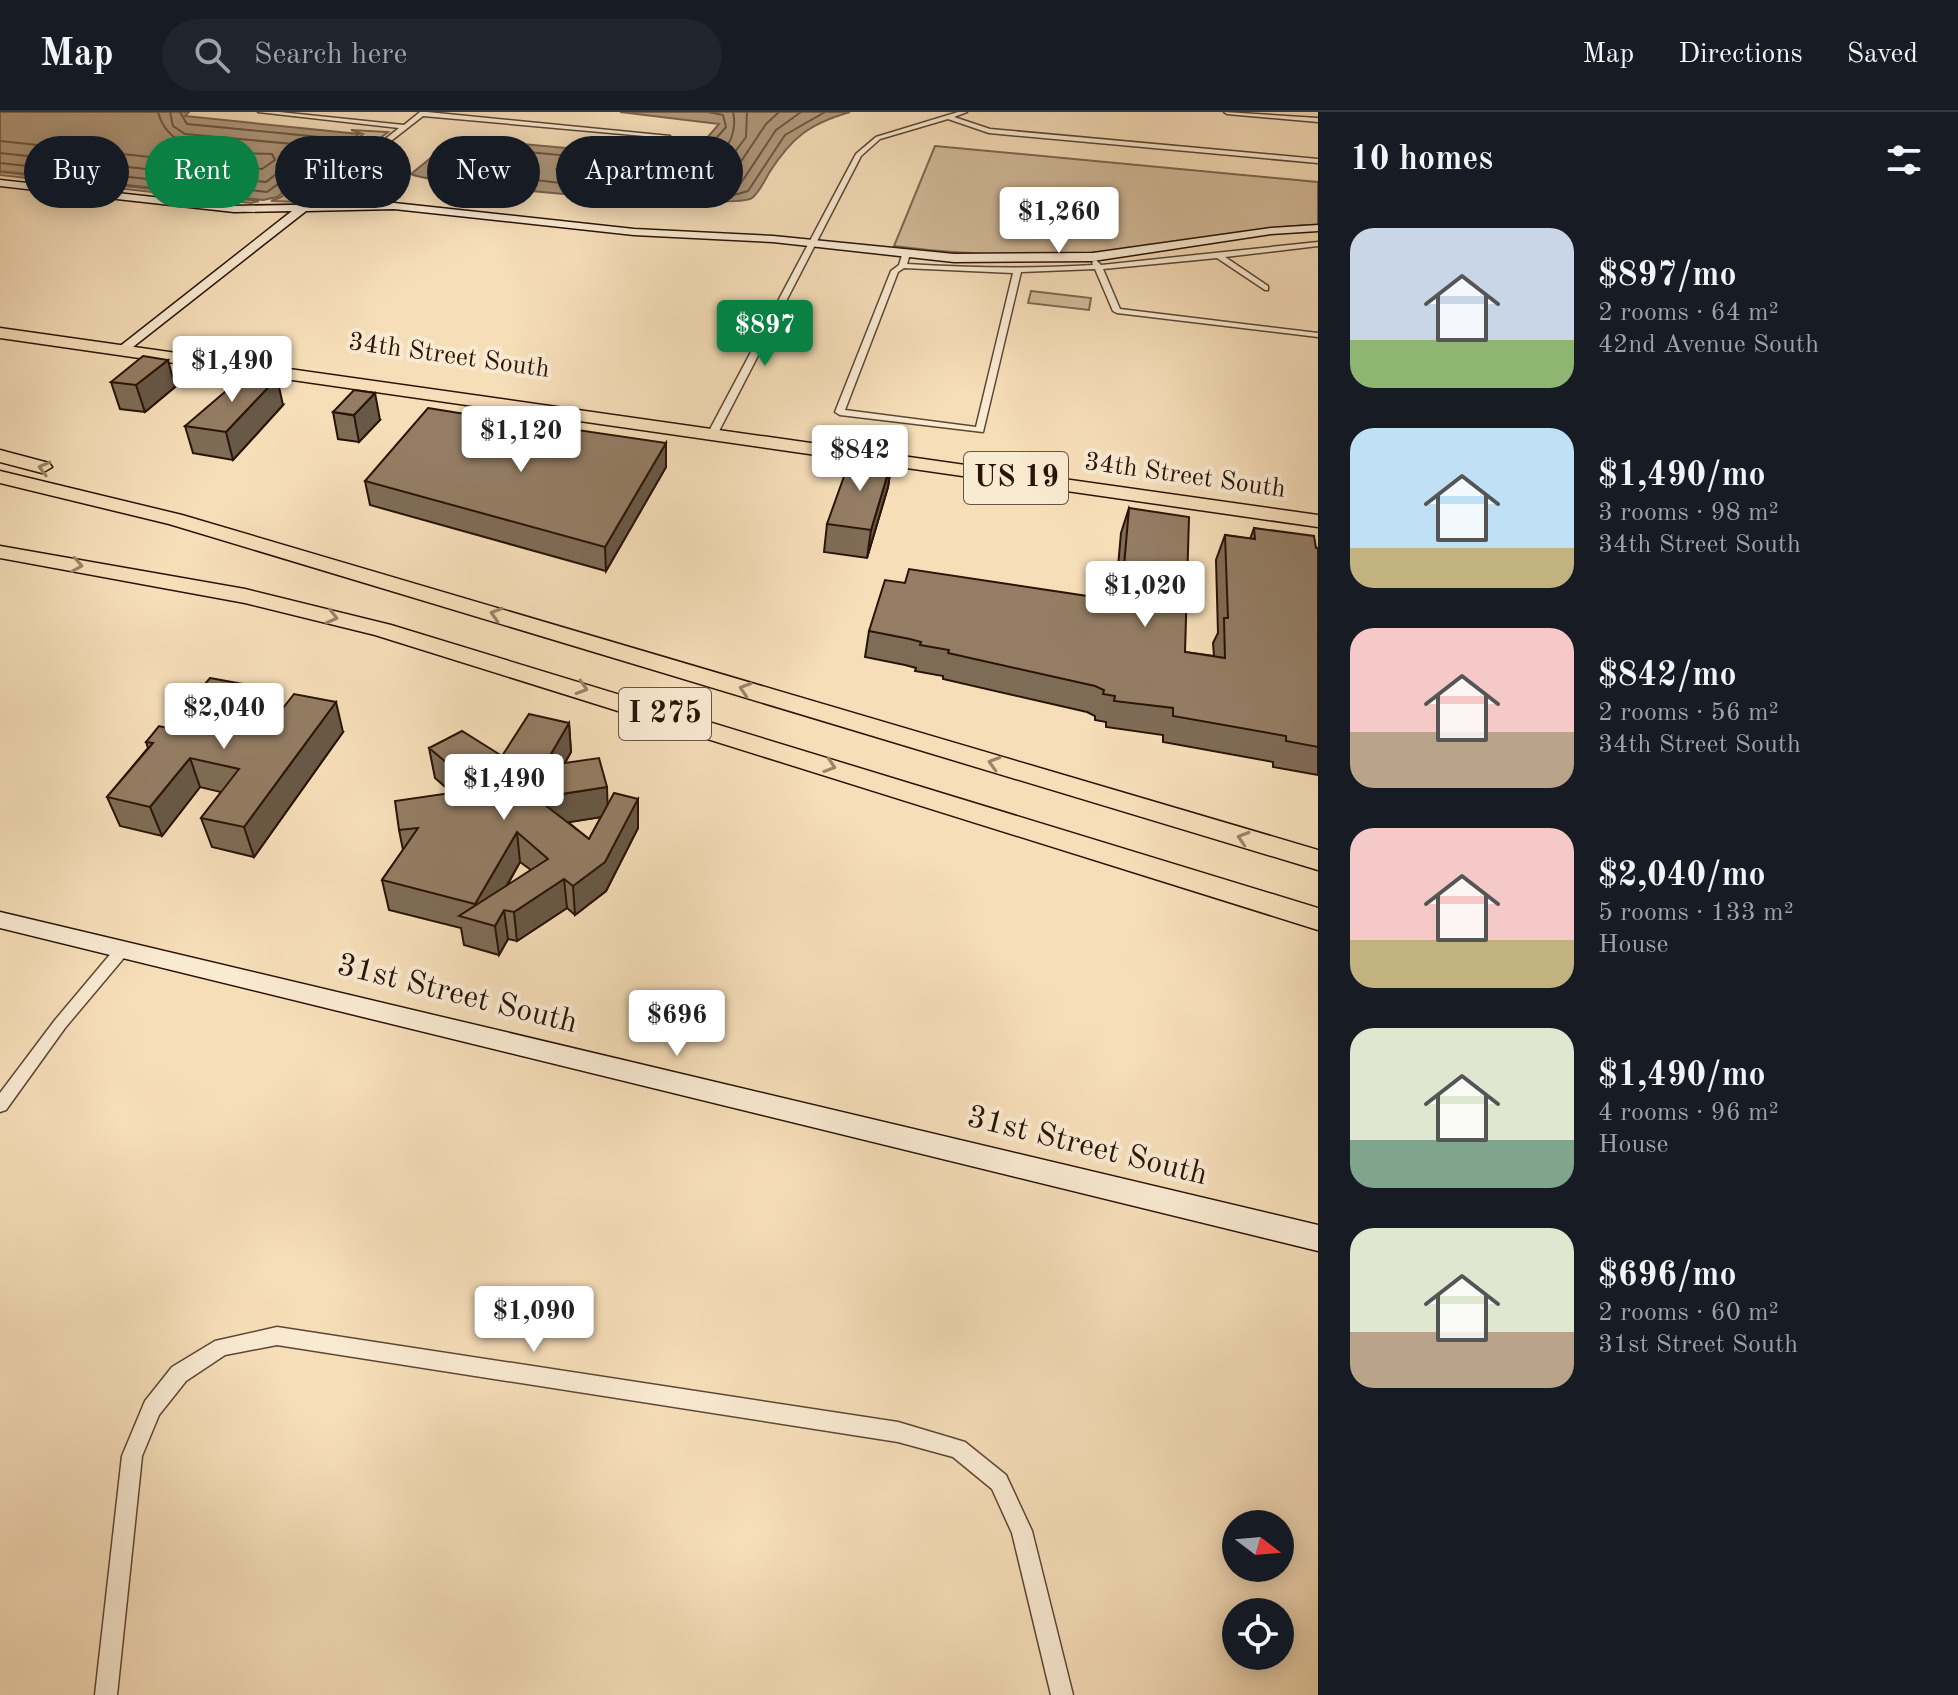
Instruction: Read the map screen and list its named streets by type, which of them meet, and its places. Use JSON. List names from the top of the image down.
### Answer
{
  "streets": {
    "highway": ["34th Street South", "US 19", "I 275"],
    "street": ["31st Street South"]
  },
  "north": "right",
  "page": {
    "header": "Map",
    "search": "Search here",
    "nav": ["Map", "Directions", "Saved"],
    "heading": "10 homes",
    "chip": [
      "Buy",
      "Rent",
      "Filters",
      "New",
      "Apartment"
    ],
    "price": [
      "$1,260",
      "$897",
      "$1,490",
      "$1,120",
      "$842",
      "$1,020",
      "$2,040",
      "$1,490",
      "$696",
      "$1,090"
    ],
    "list": [
      {
        "name": "$897/mo",
        "note": "2 rooms · 64 m² · 42nd Avenue South"
      },
      {
        "name": "$1,490/mo",
        "note": "3 rooms · 98 m² · 34th Street South"
      },
      {
        "name": "$842/mo",
        "note": "2 rooms · 56 m² · 34th Street South"
      },
      {
        "name": "$2,040/mo",
        "note": "5 rooms · 133 m² · House"
      },
      {
        "name": "$1,490/mo",
        "note": "4 rooms · 96 m² · House"
      },
      {
        "name": "$696/mo",
        "note": "2 rooms · 60 m² · 31st Street South"
      }
    ]
  }
}
